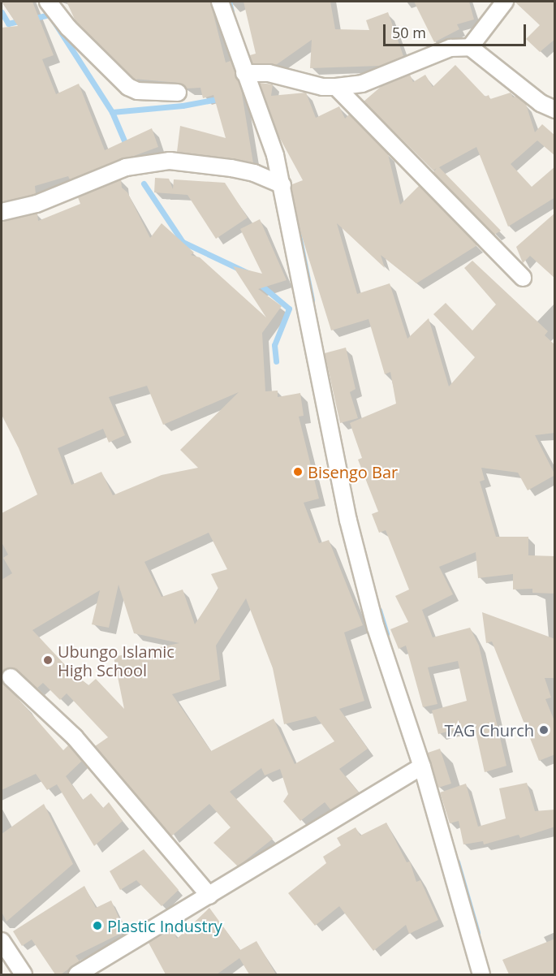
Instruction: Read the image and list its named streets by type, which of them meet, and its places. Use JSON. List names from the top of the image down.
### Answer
{
  "places": [
    "Bisengo Bar",
    "Ubungo Islamic High School",
    "TAG Church",
    "Plastic Industry"
  ],
  "scale_bar": "50 m"
}
